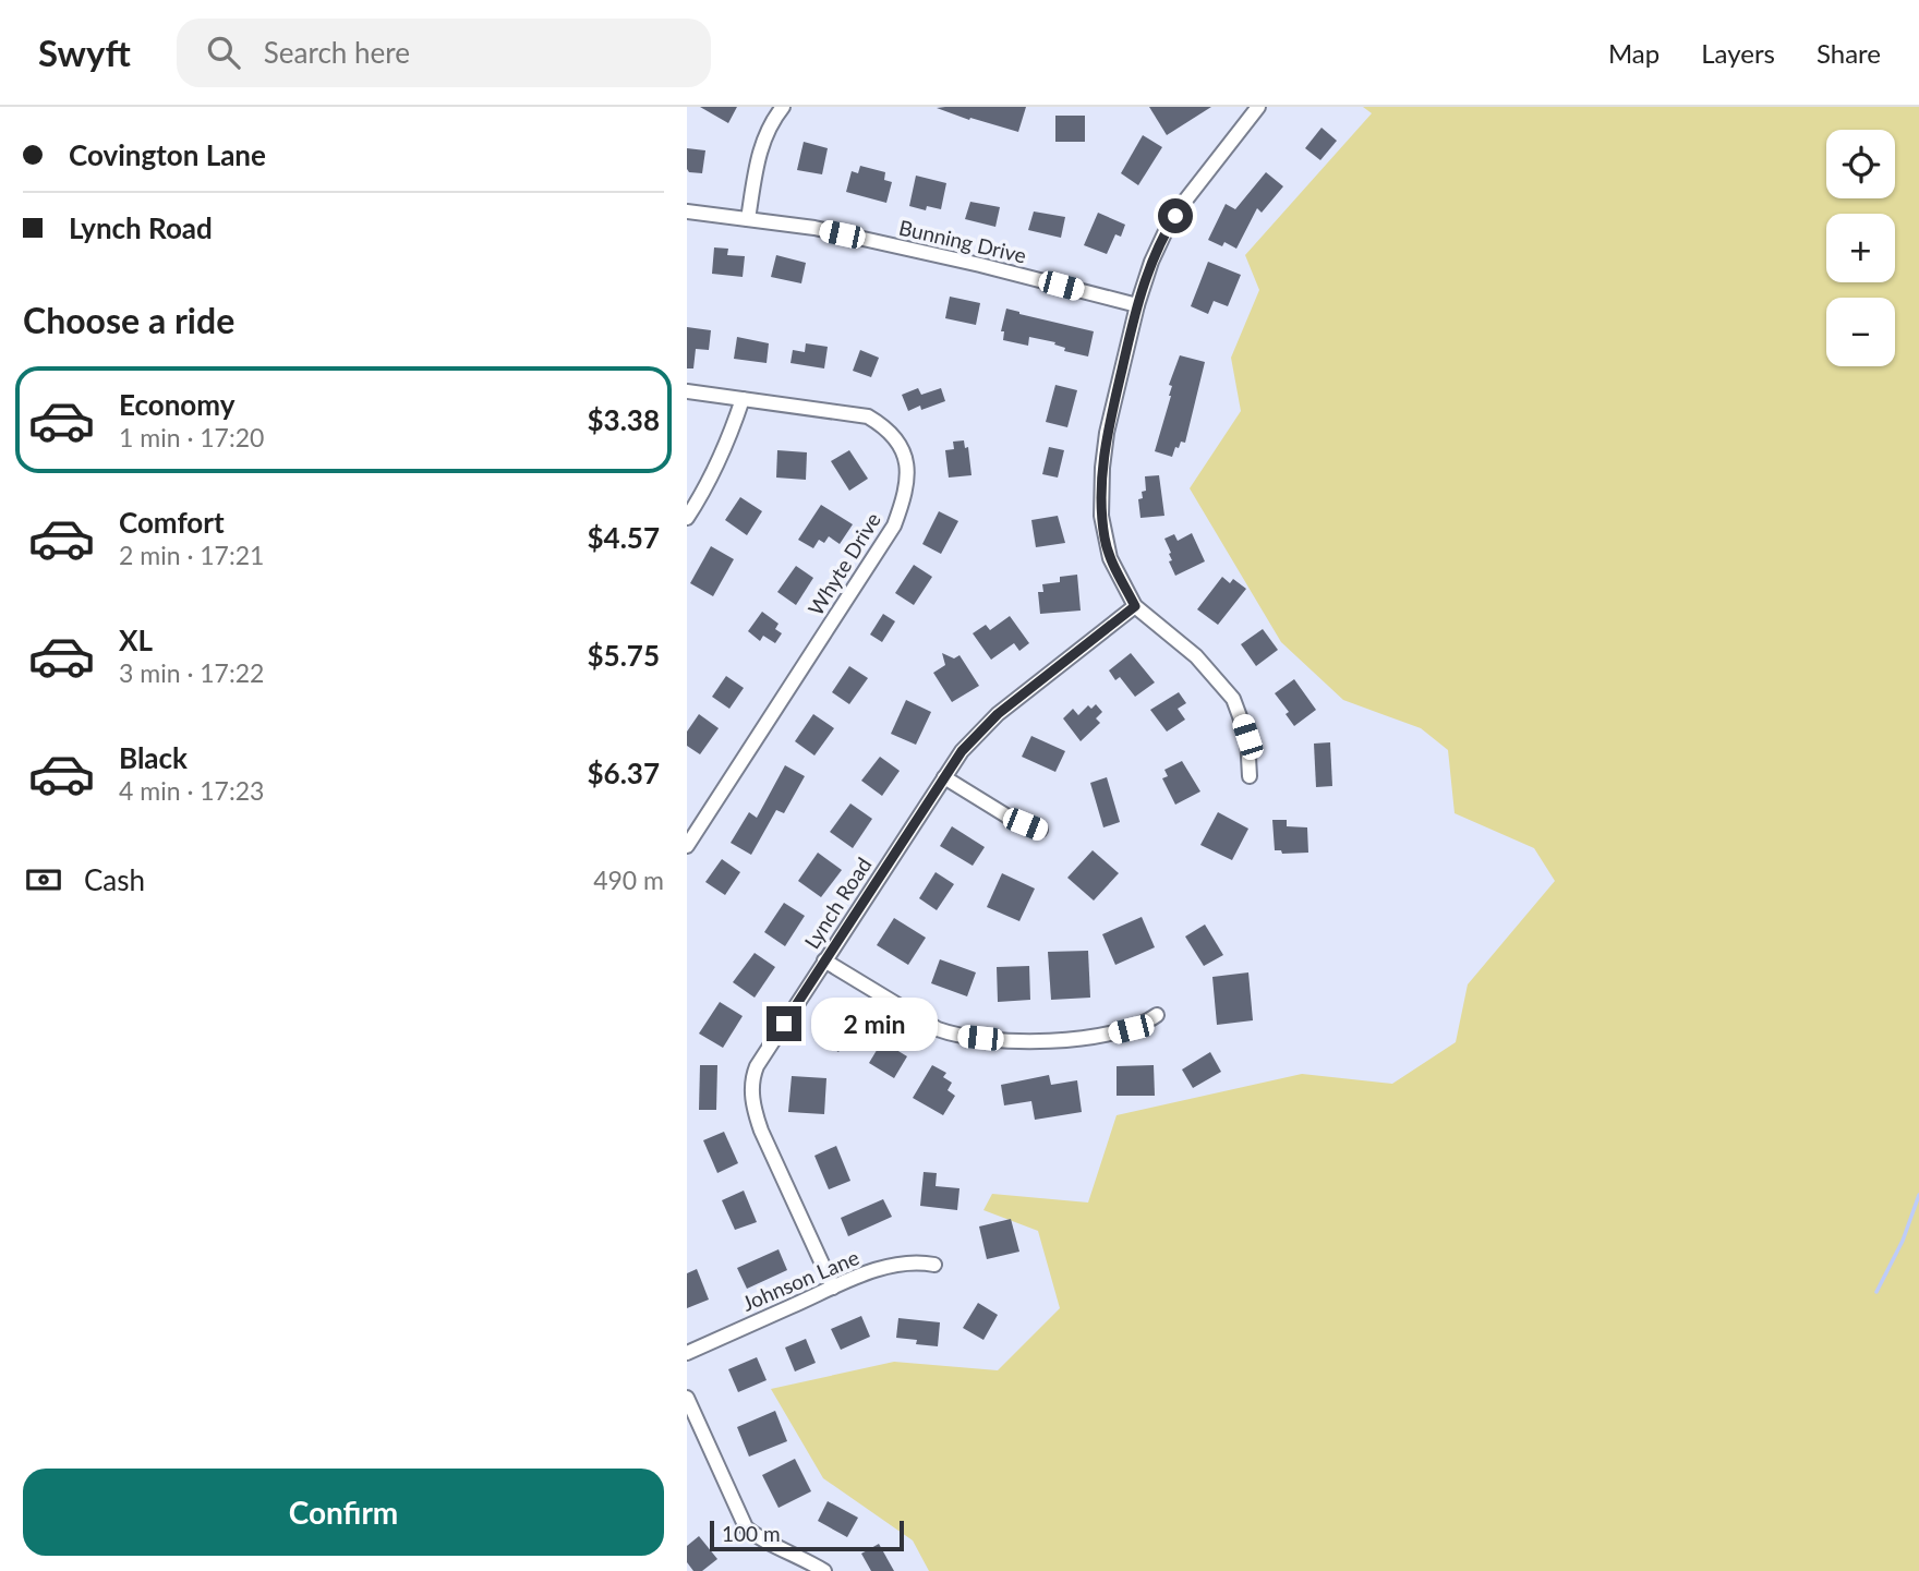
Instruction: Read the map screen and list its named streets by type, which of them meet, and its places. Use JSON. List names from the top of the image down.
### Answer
{
  "streets": {
    "street": [
      "Bunning Drive",
      "Whyte Drive",
      "Lynch Road",
      "Johnson Lane"
    ]
  },
  "crossings": [
    ["Lynch Road", "Johnson Lane"]
  ],
  "scale_bar": "100 m",
  "page": {
    "header": "Swyft",
    "search": "Search here",
    "nav": ["Map", "Layers", "Share"],
    "banner": ["Covington Lane", "Lynch Road"],
    "map_buttons": ["+", "−"],
    "heading": "Choose a ride",
    "list": [
      {
        "name": "Economy",
        "note": "1 min · 17:20",
        "value": "$3.38"
      },
      {
        "name": "Comfort",
        "note": "2 min · 17:21",
        "value": "$4.57"
      },
      {
        "name": "XL",
        "note": "3 min · 17:22",
        "value": "$5.75"
      },
      {
        "name": "Black",
        "note": "4 min · 17:23",
        "value": "$6.37"
      }
    ],
    "pay": ["Cash", "490 m"],
    "bubble": "2 min",
    "buttons": "Confirm",
    "scale": "100 m"
  }
}
